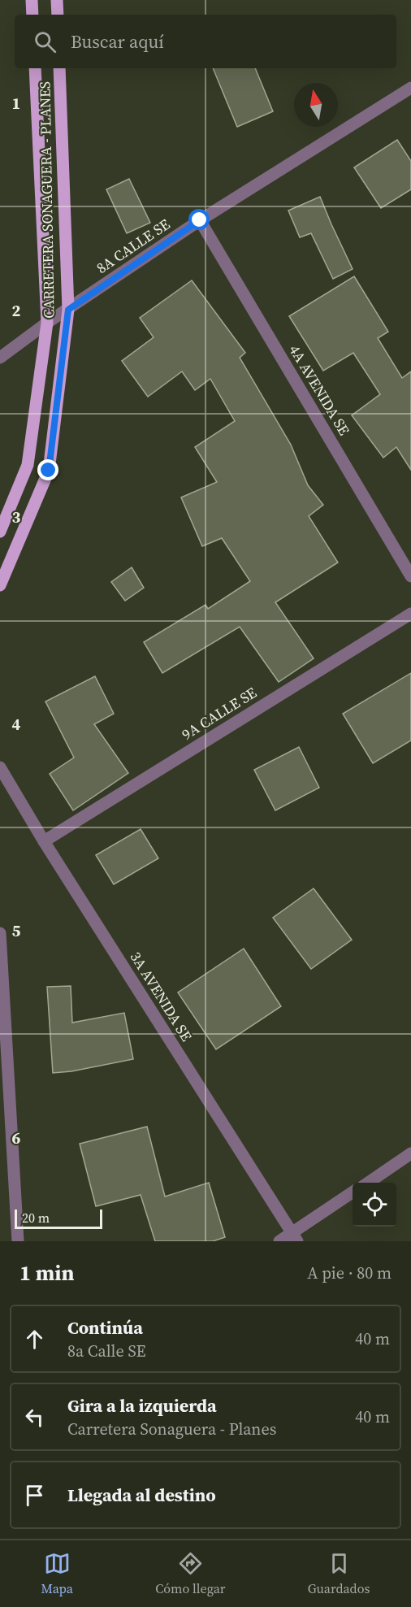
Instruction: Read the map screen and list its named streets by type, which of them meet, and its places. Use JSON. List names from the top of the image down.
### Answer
{
  "streets": {
    "main road": ["CARRETERA SONAGUERA - PLANES"],
    "street": [
      "8A CALLE SE",
      "4A AVENIDA SE",
      "9A CALLE SE",
      "3A AVENIDA SE"
    ]
  },
  "crossings": [
    ["CARRETERA SONAGUERA - PLANES", "8A CALLE SE"],
    ["8A CALLE SE", "4A AVENIDA SE"],
    ["9A CALLE SE", "3A AVENIDA SE"]
  ],
  "scale_bar": "20 m",
  "north": "top",
  "page": {
    "search": "Buscar aquí",
    "scale": "20 m",
    "heading": ["1 min", "A pie · 80 m"],
    "list": [
      ["Continúa", "8a Calle SE", "40 m"],
      ["Gira a la izquierda", "Carretera Sonaguera - Planes", "40 m"],
      "Llegada al destino"
    ],
    "nav": ["Mapa", "Cómo llegar", "Guardados"]
  },
  "grid": {
    "rows": [
      "1",
      "2",
      "3",
      "4",
      "5",
      "6"
    ]
  }
}
